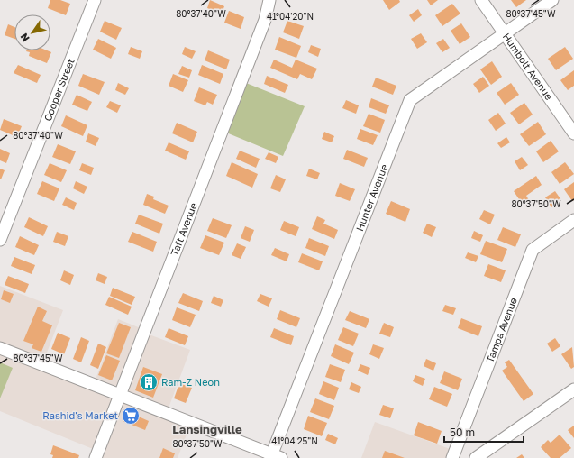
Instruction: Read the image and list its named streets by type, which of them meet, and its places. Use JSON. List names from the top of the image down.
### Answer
{
  "streets": {
    "street": [
      "Humbolt Avenue",
      "Cooper Street",
      "Hunter Avenue",
      "Taft Avenue",
      "Tampa Avenue"
    ]
  },
  "crossings": [
    ["Humbolt Avenue", "Hunter Avenue"]
  ],
  "districts": ["Lansingville"],
  "places": {
    "building": ["Ram-Z Neon"],
    "supermarket": ["Rashid's Market"]
  },
  "scale_bar": "50 m",
  "north": "bottom left",
  "coordinates": [
    "80°37'40\"W",
    "80°37'45\"W",
    "41°04'20\"N",
    "80°37'50\"W",
    "41°04'25\"N"
  ]
}
